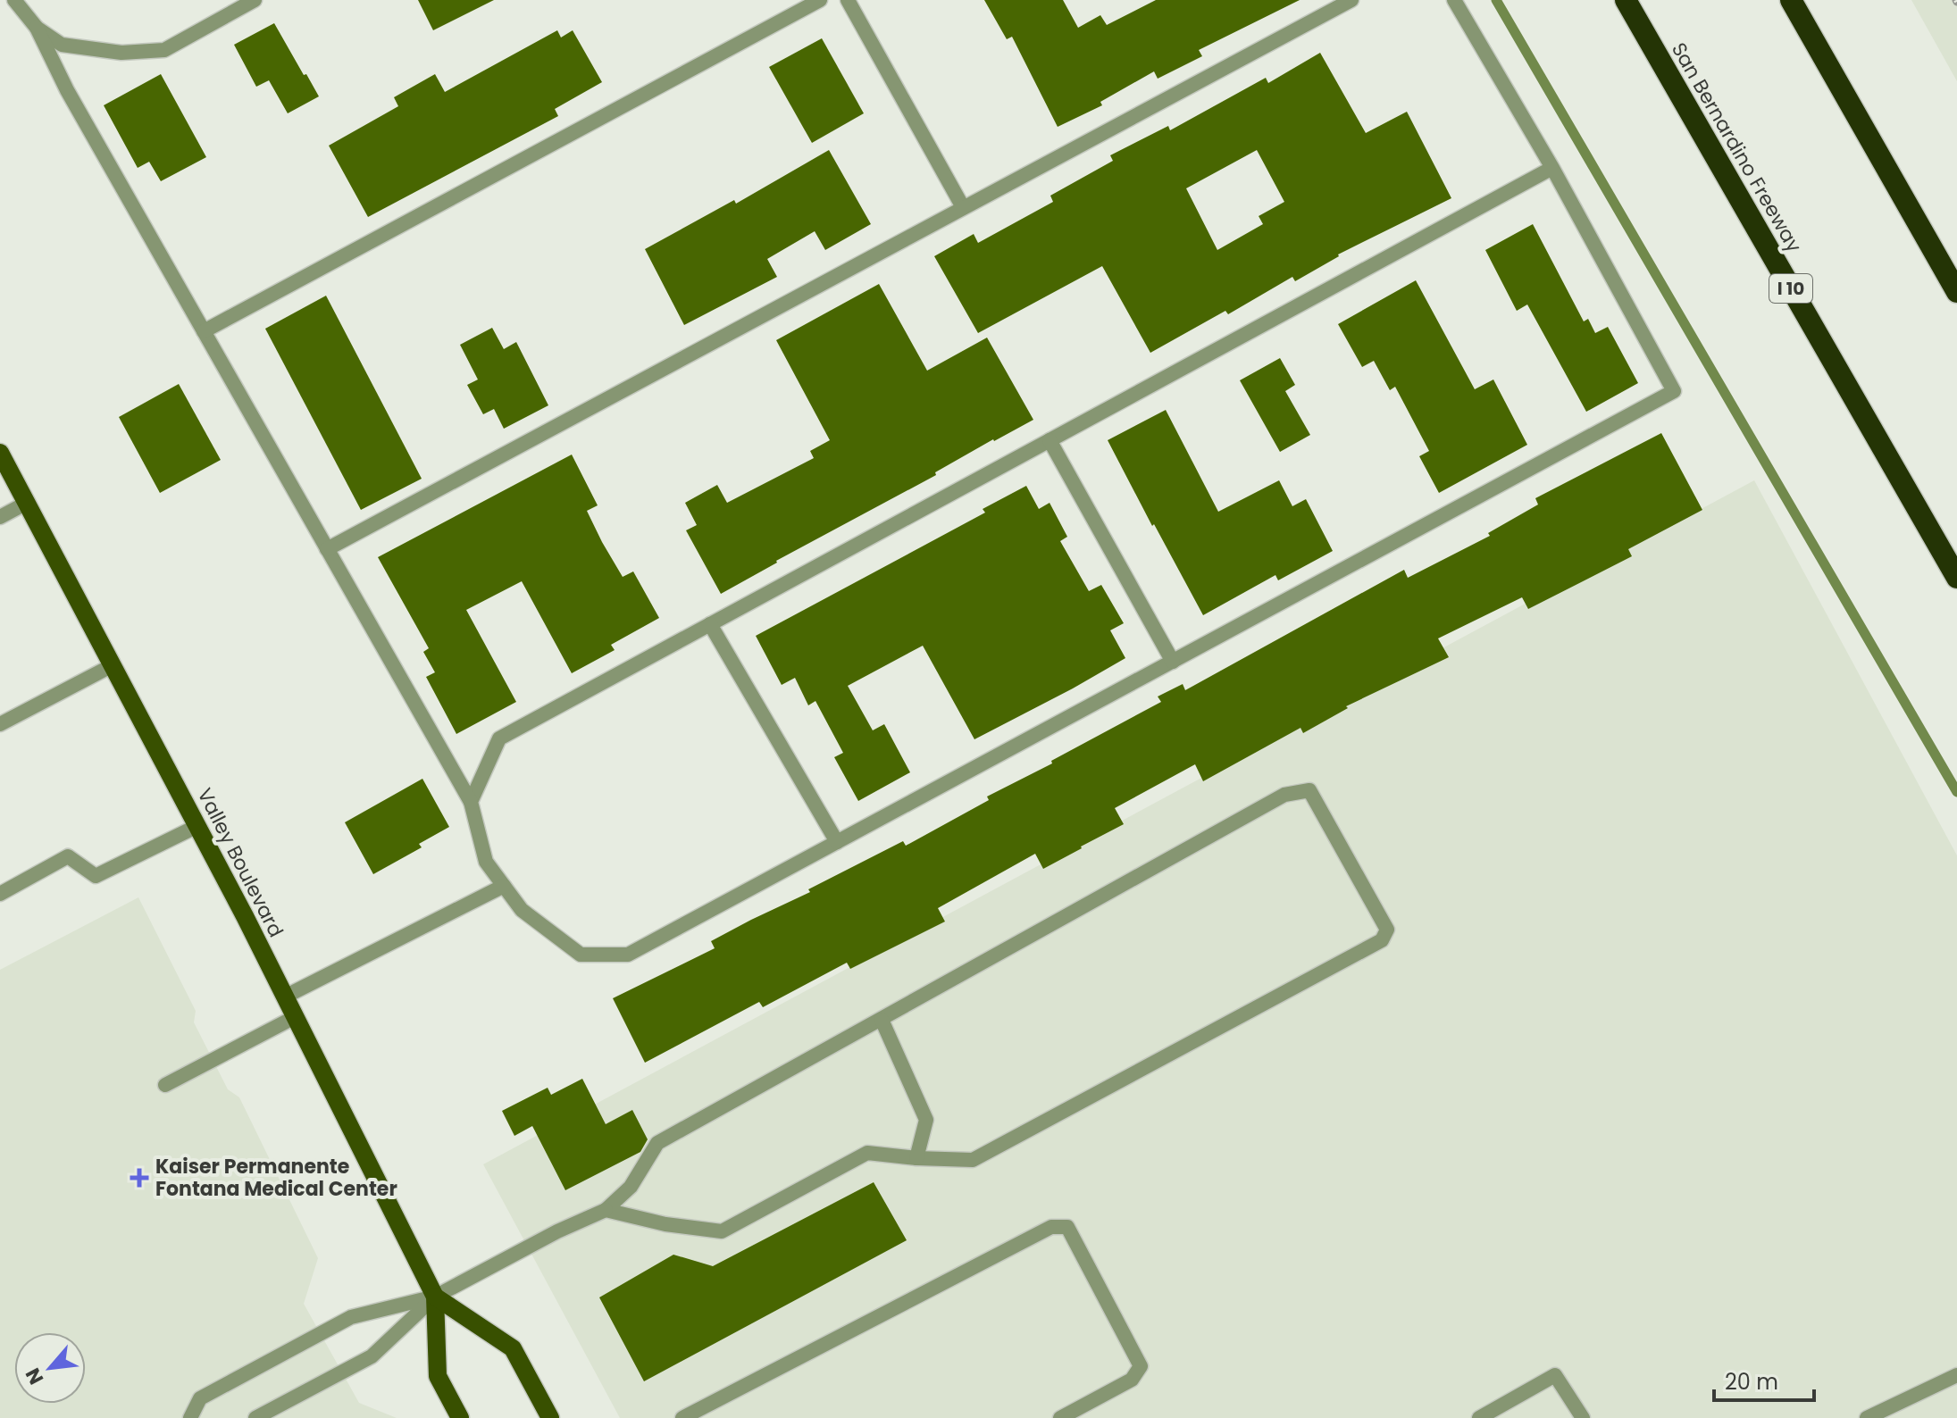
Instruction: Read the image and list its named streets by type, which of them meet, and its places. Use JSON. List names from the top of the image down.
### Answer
{
  "streets": {
    "highway": ["San Bernardino Freeway", "I 10"],
    "main road": ["Valley Boulevard"]
  },
  "places": {
    "health": ["Kaiser Permanente Fontana Medical Center"]
  },
  "scale_bar": "20 m",
  "north": "bottom left"
}
